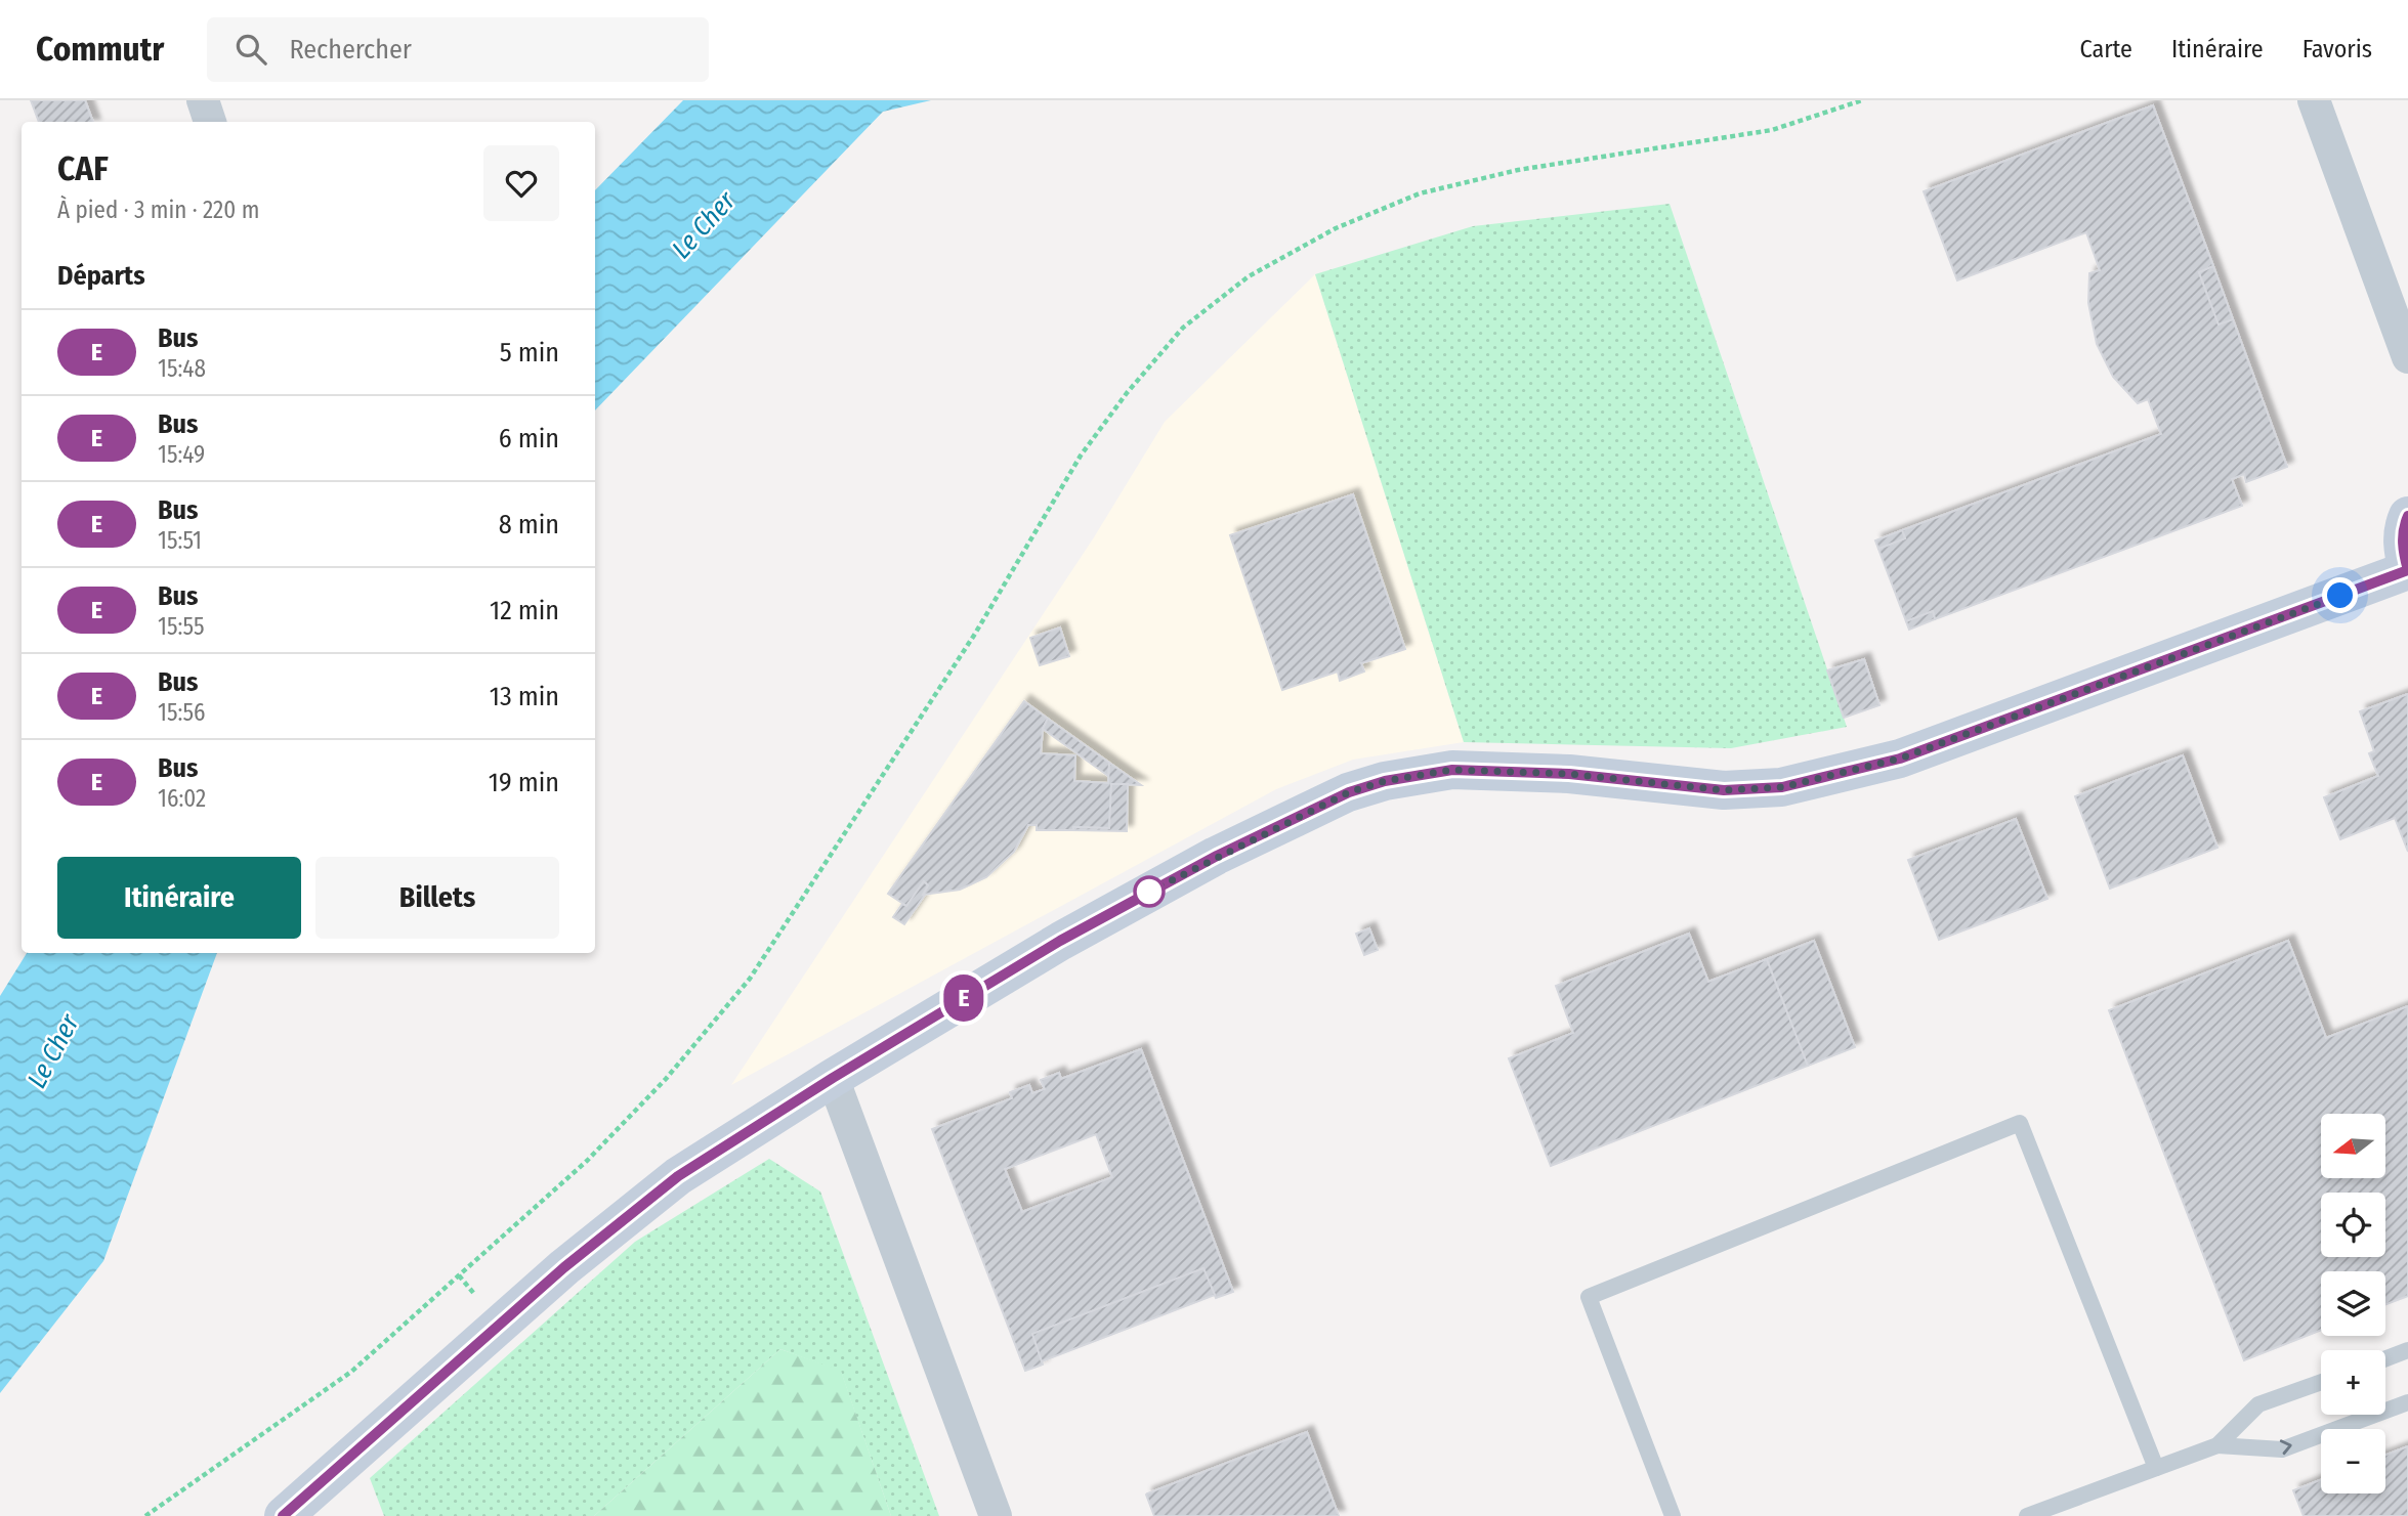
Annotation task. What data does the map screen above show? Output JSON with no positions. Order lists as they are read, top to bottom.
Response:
{
  "water": ["Le Cher"],
  "lines": ["bus line E"],
  "north": "left",
  "page": {
    "header": "Commutr",
    "search": "Rechercher",
    "nav": ["Carte", "Itinéraire", "Favoris"],
    "on_map": "E",
    "heading": [
      ["CAF", "À pied · 3 min · 220 m"],
      "Départs"
    ],
    "list": [
      {
        "mark": "E",
        "name": "Bus",
        "note": "15:48",
        "value": "5 min"
      },
      {
        "mark": "E",
        "name": "Bus",
        "note": "15:49",
        "value": "6 min"
      },
      {
        "mark": "E",
        "name": "Bus",
        "note": "15:51",
        "value": "8 min"
      },
      {
        "mark": "E",
        "name": "Bus",
        "note": "15:55",
        "value": "12 min"
      },
      {
        "mark": "E",
        "name": "Bus",
        "note": "15:56",
        "value": "13 min"
      },
      {
        "mark": "E",
        "name": "Bus",
        "note": "16:02",
        "value": "19 min"
      }
    ],
    "buttons": ["Itinéraire", "Billets"],
    "map_buttons": ["+", "−"]
  }
}
